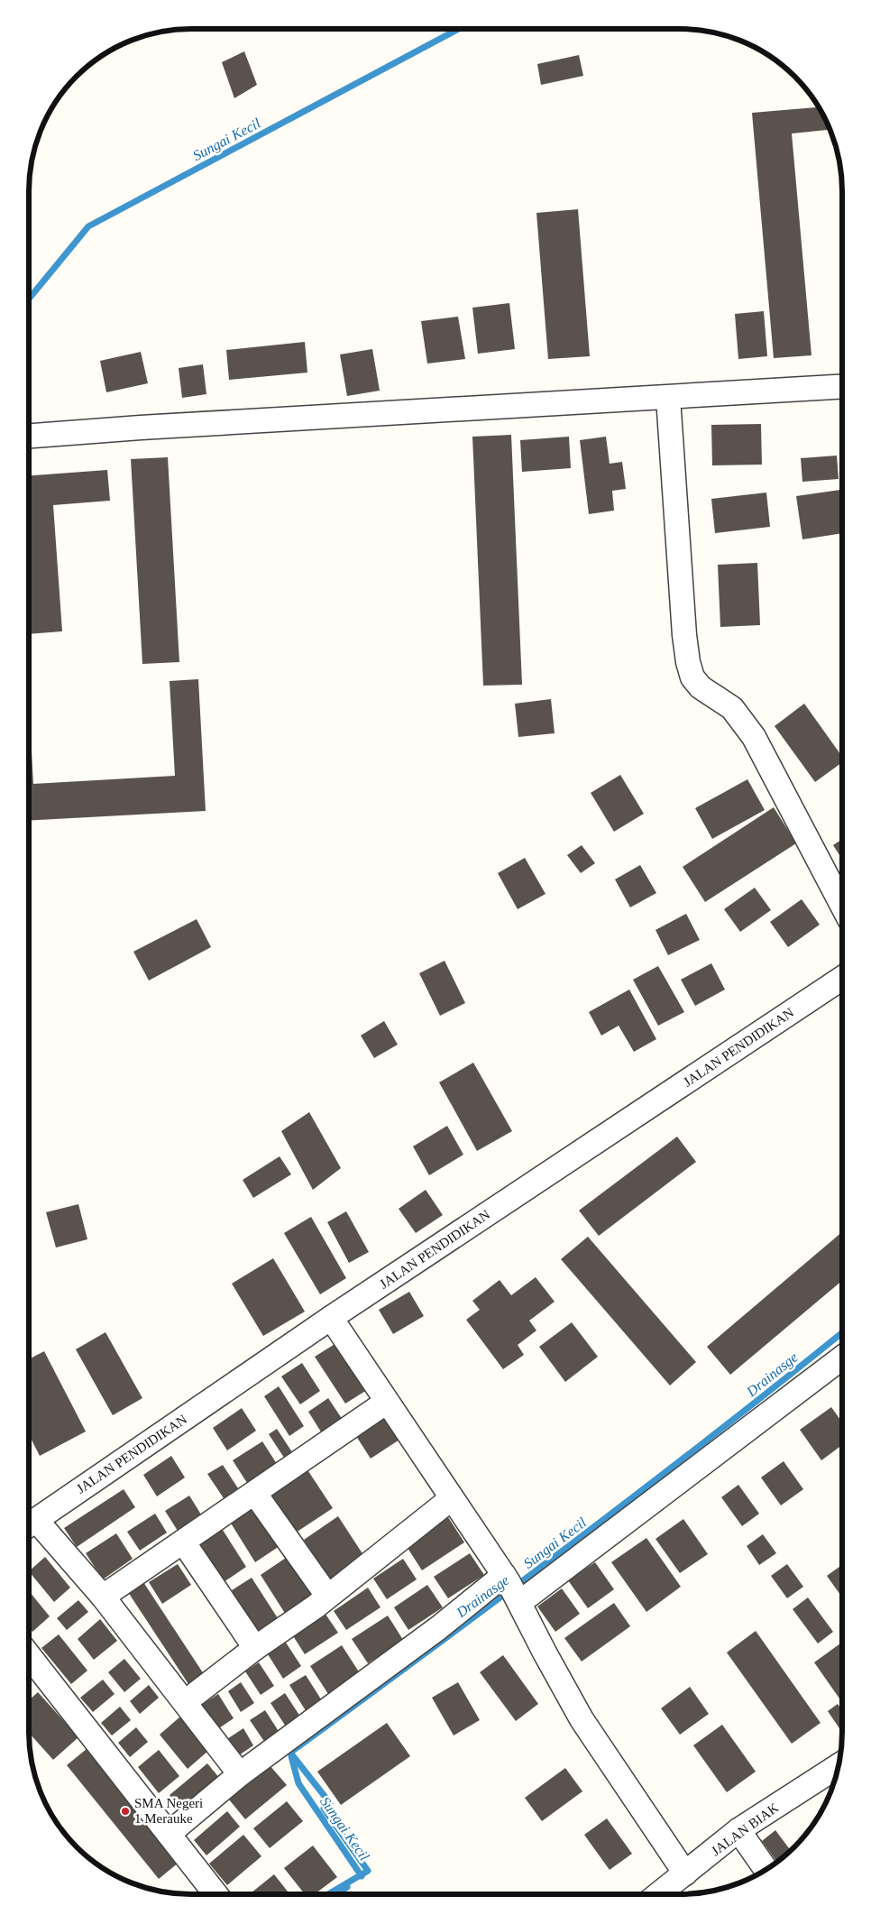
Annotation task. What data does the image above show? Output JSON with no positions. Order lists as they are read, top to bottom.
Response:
{
  "streets": {
    "street": ["JALAN PENDIDIKAN", "JALAN BIAK"]
  },
  "water": ["Sungai Kecil", "Drainasge"],
  "places": ["SMA Negeri 1 Merauke"]
}
